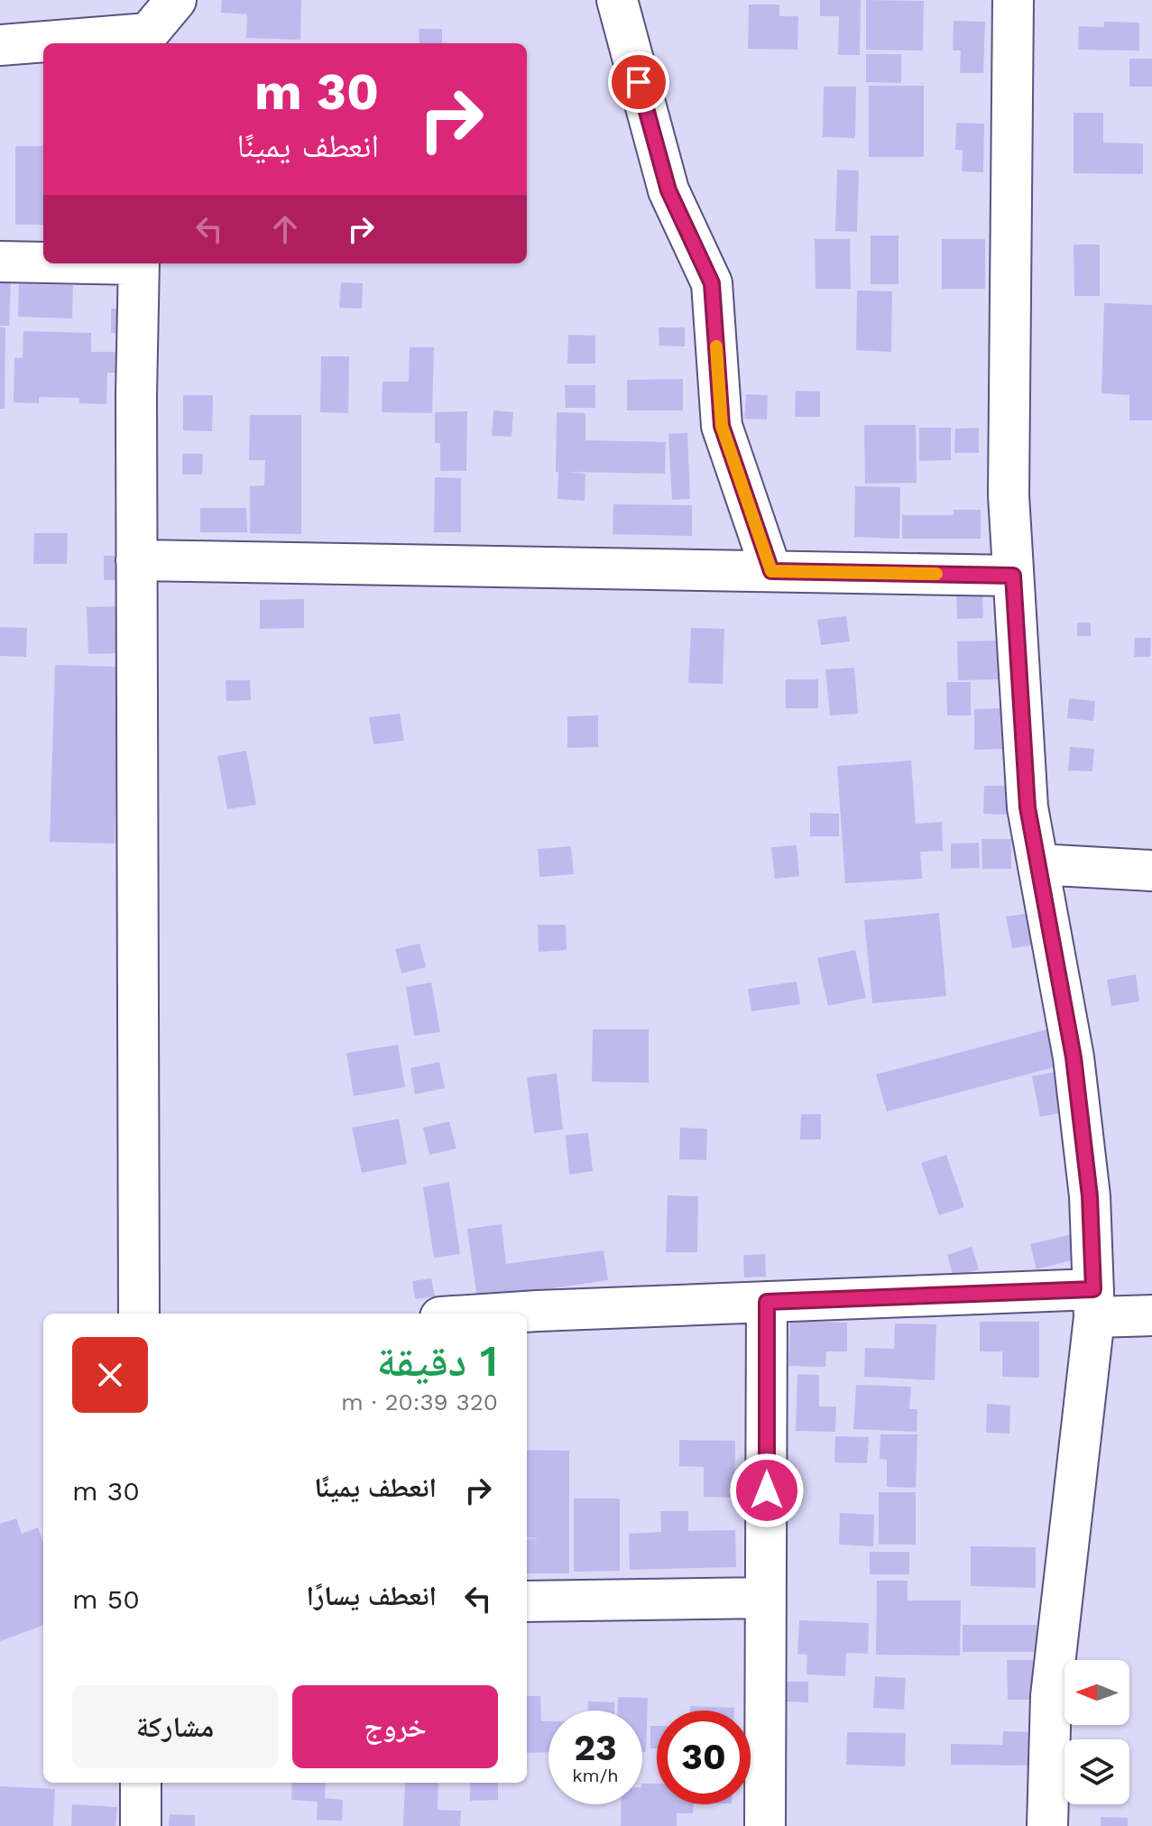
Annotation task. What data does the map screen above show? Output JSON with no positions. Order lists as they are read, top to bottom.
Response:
{
  "north": "left",
  "page": {
    "turn": ["30 m", "انعطف يمينًا"],
    "heading": ["1 دقيقة", "320 m · 20:39"],
    "list": [
      {
        "name": "انعطف يمينًا",
        "value": "30 m"
      },
      {
        "name": "انعطف يسارًا",
        "value": "50 m"
      }
    ],
    "buttons": ["خروج", "مشاركة"],
    "speed": "23 km/h",
    "limit": "30"
  }
}
